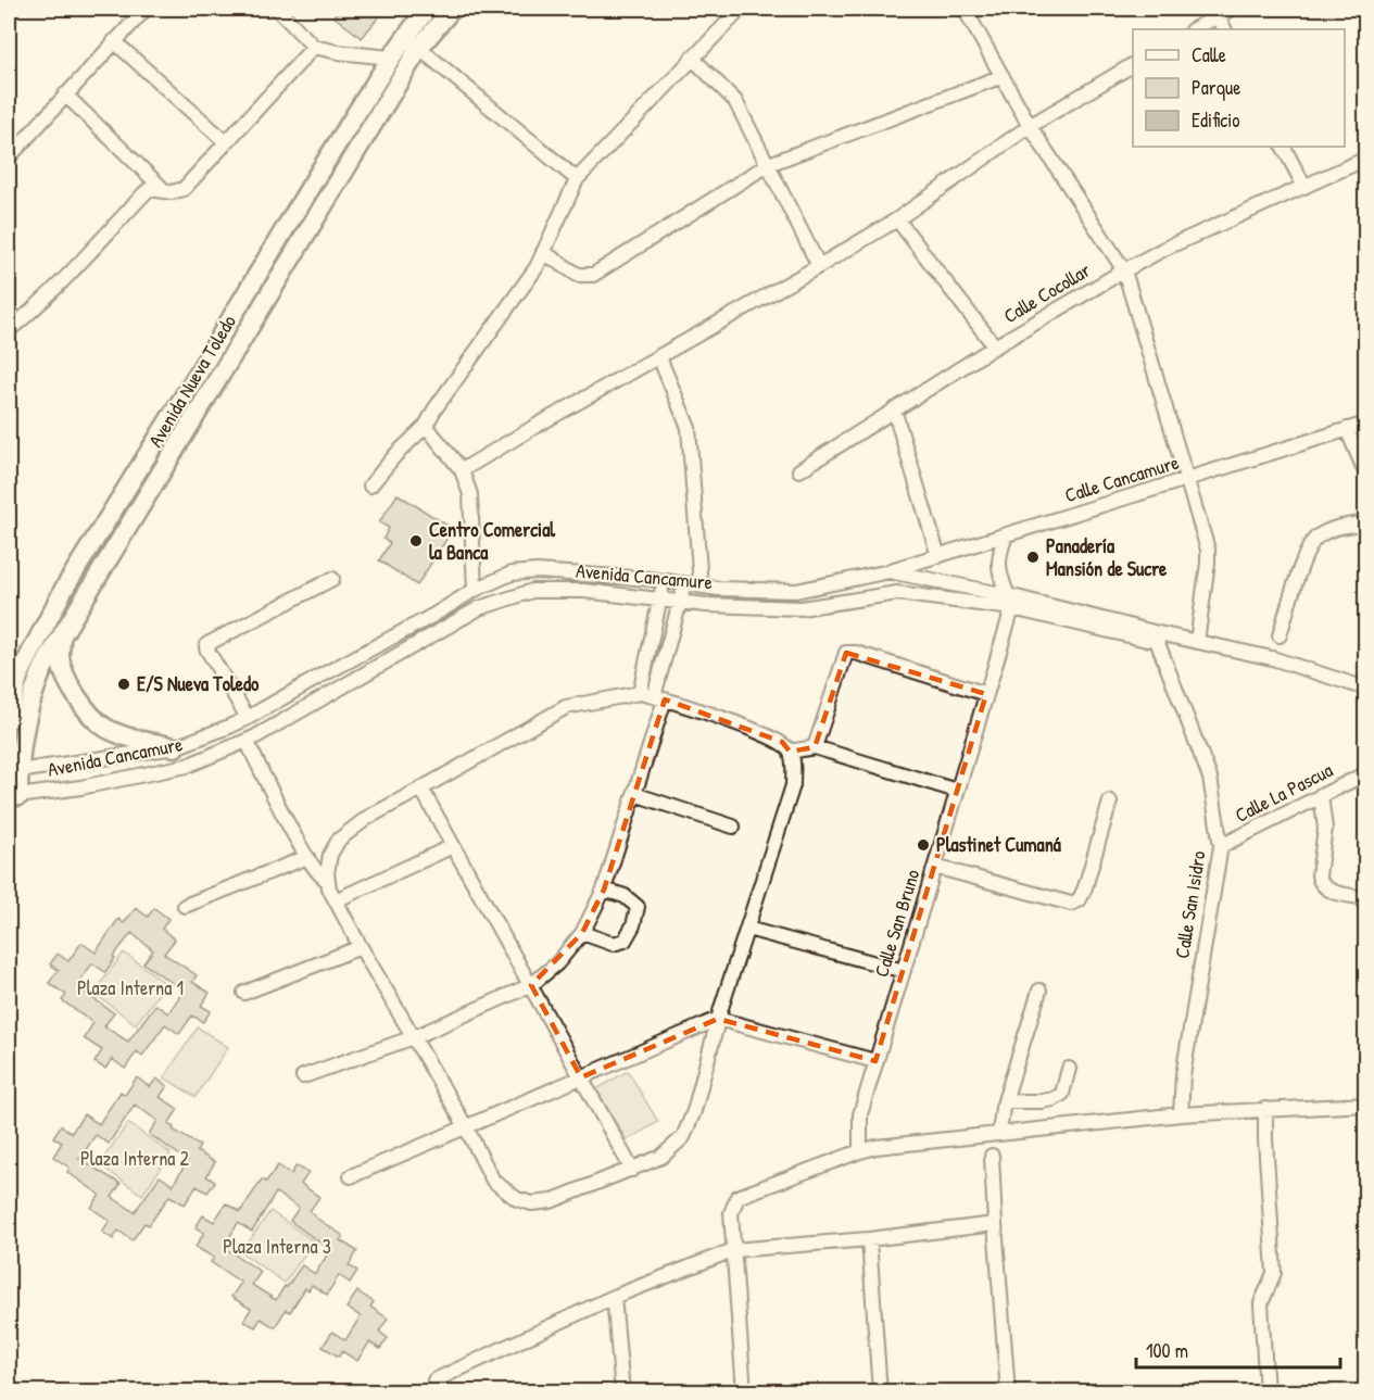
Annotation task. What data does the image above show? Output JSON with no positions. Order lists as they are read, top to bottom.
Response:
{
  "streets": {
    "main road": ["Avenida Nueva Toledo"],
    "street": [
      "Calle Cocollar",
      "Calle Cancamure",
      "Avenida Cancamure",
      "Calle La Pascua",
      "Calle San Isidro",
      "Calle San Bruno"
    ]
  },
  "crossings": [
    ["Avenida Nueva Toledo", "Avenida Cancamure"],
    ["Calle Cancamure", "Avenida Cancamure"],
    ["Avenida Cancamure", "Calle San Isidro"],
    ["Avenida Cancamure", "Calle San Bruno"],
    ["Calle La Pascua", "Calle San Isidro"]
  ],
  "parks": ["Plaza Interna 1", "Plaza Interna 2", "Plaza Interna 3"],
  "places": [
    "Centro Comercial la Banca",
    "Panadería Mansión de Sucre",
    "E/S Nueva Toledo",
    "Plastinet Cumaná"
  ],
  "legend": ["Calle", "Parque", "Edificio"],
  "scale_bar": "100 m"
}
